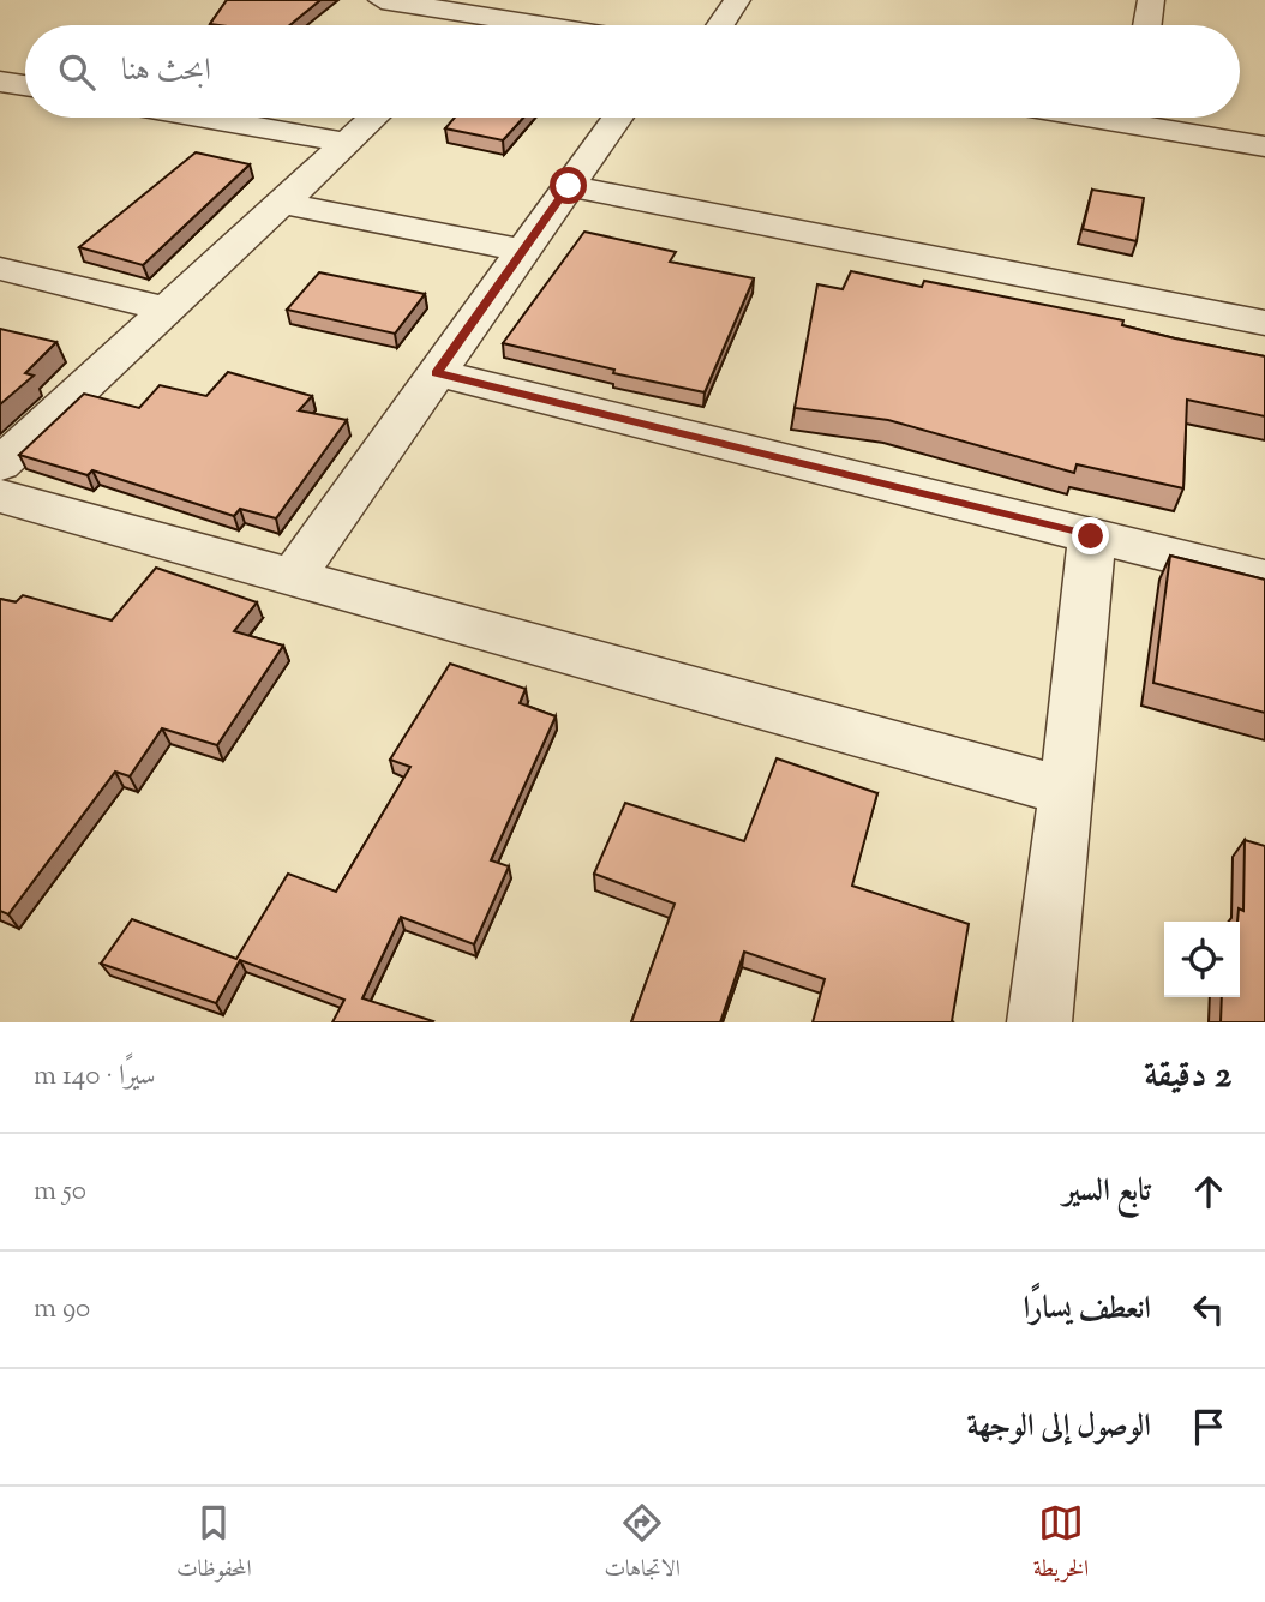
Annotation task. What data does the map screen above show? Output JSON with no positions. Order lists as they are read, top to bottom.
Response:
{
  "page": {
    "search": "ابحث هنا",
    "heading": ["2 دقيقة", "سيرًا · 140 m"],
    "list": [
      ["تابع السير", "50 m"],
      ["انعطف يسارًا", "90 m"],
      "الوصول إلى الوجهة"
    ],
    "nav": ["الخريطة", "الاتجاهات", "المحفوظات"]
  }
}
